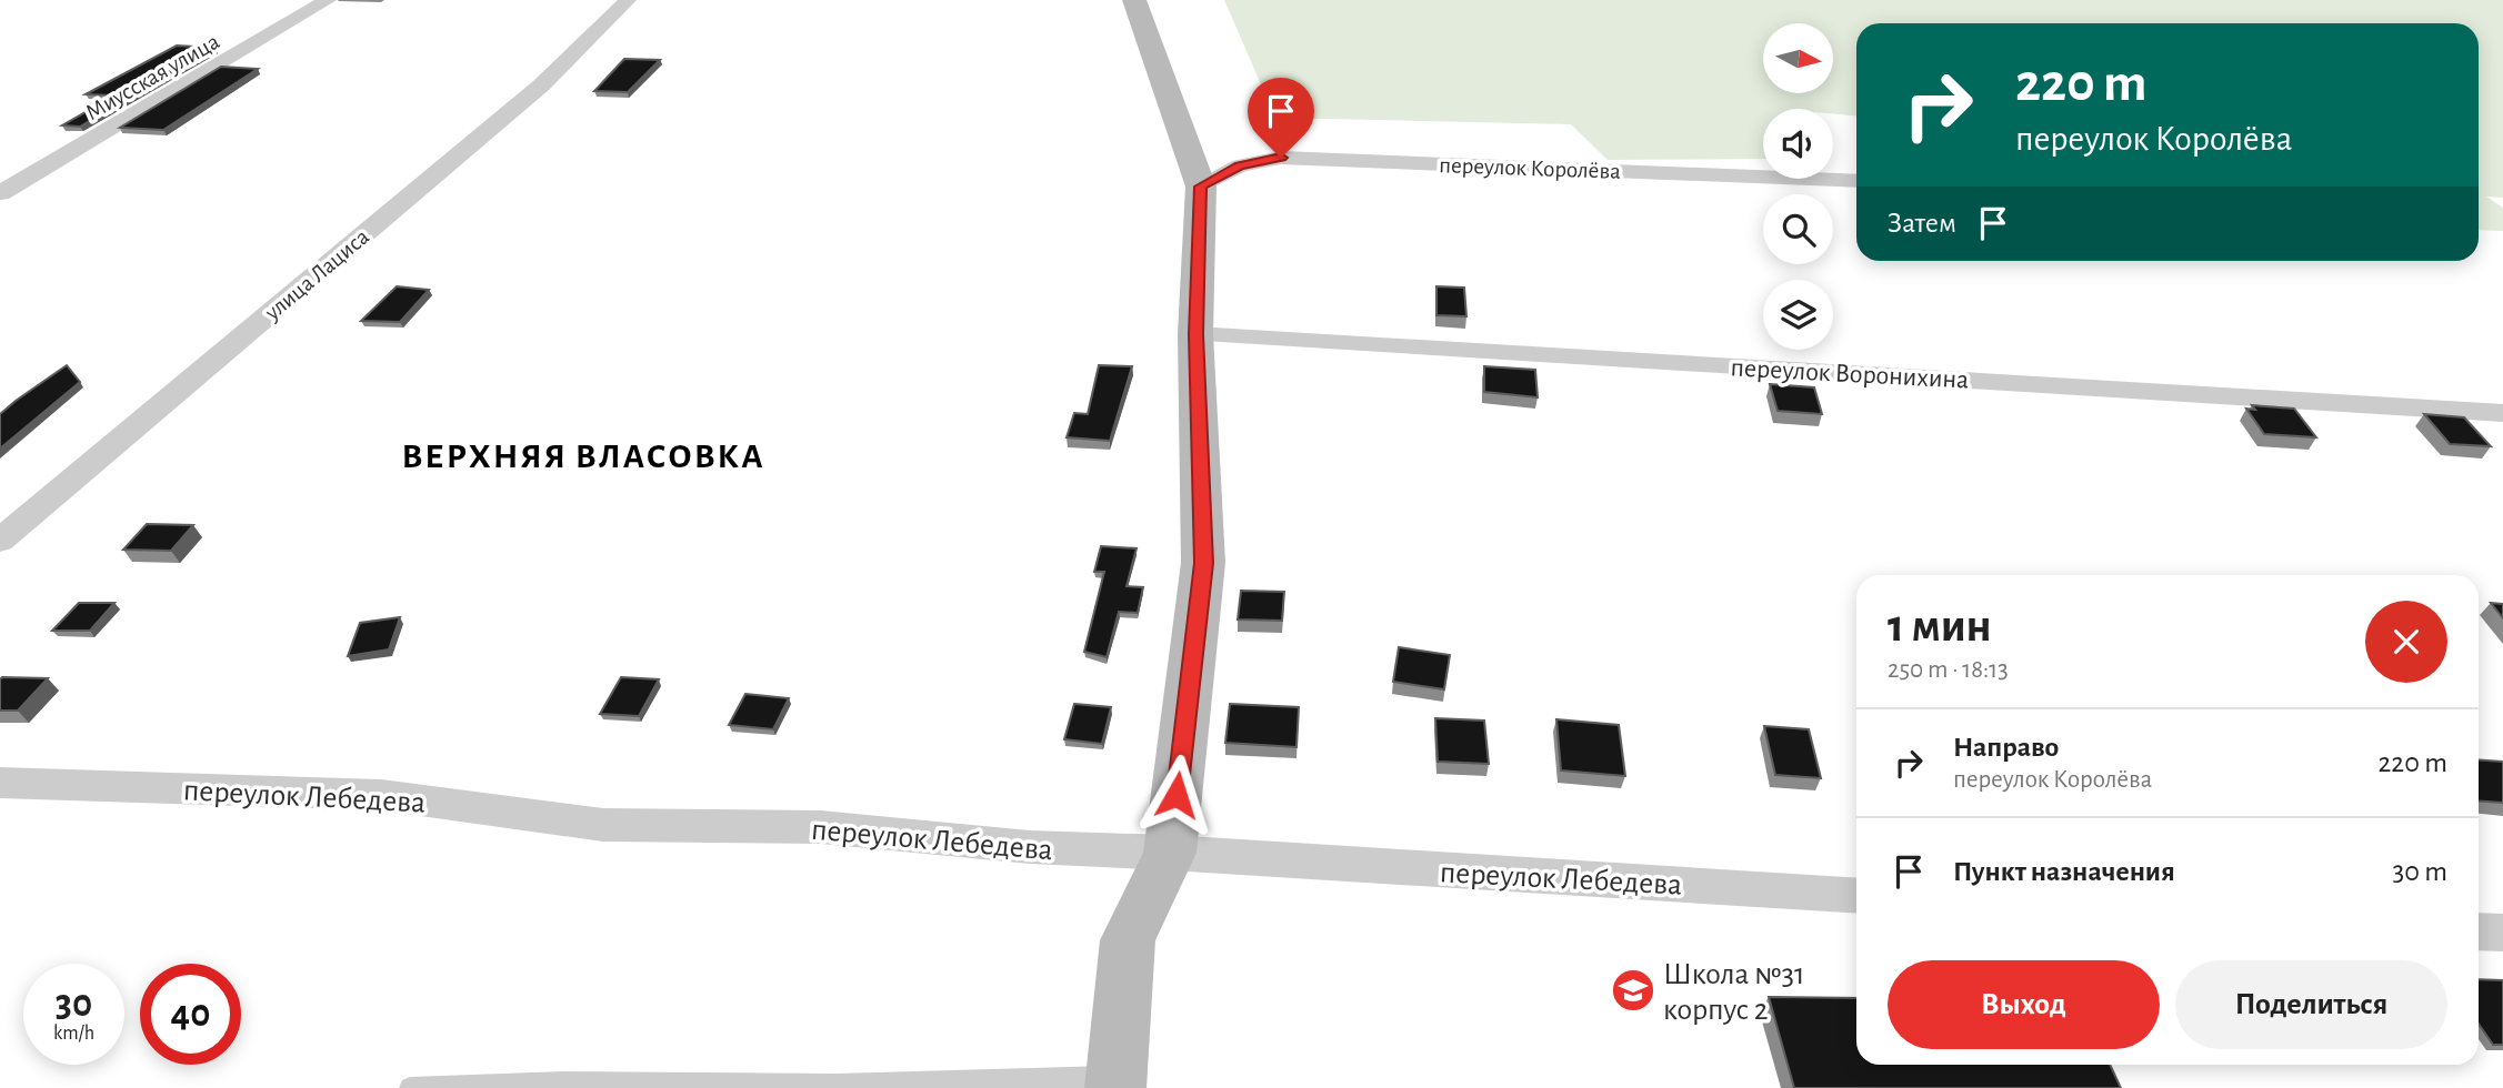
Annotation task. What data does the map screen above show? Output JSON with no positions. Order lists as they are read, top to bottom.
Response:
{
  "streets": {
    "street": [
      "Миусская улица",
      "переулок Королёва",
      "улица Лациса",
      "переулок Воронихина",
      "переулок Лебедева"
    ]
  },
  "districts": ["ВЕРХНЯЯ ВЛАСОВКА"],
  "places": {
    "school or university": ["Школа №31 корпус 2"]
  },
  "north": "right",
  "page": {
    "turn": ["220 m", "переулок Королёва"],
    "then": "Затем",
    "heading": ["1 мин", "250 m · 18:13"],
    "list": [
      {
        "name": "Направо",
        "note": "переулок Королёва",
        "value": "220 m"
      },
      {
        "name": "Пункт назначения",
        "value": "30 m"
      }
    ],
    "buttons": ["Выход", "Поделиться"],
    "speed": "30 km/h",
    "limit": "40"
  }
}
